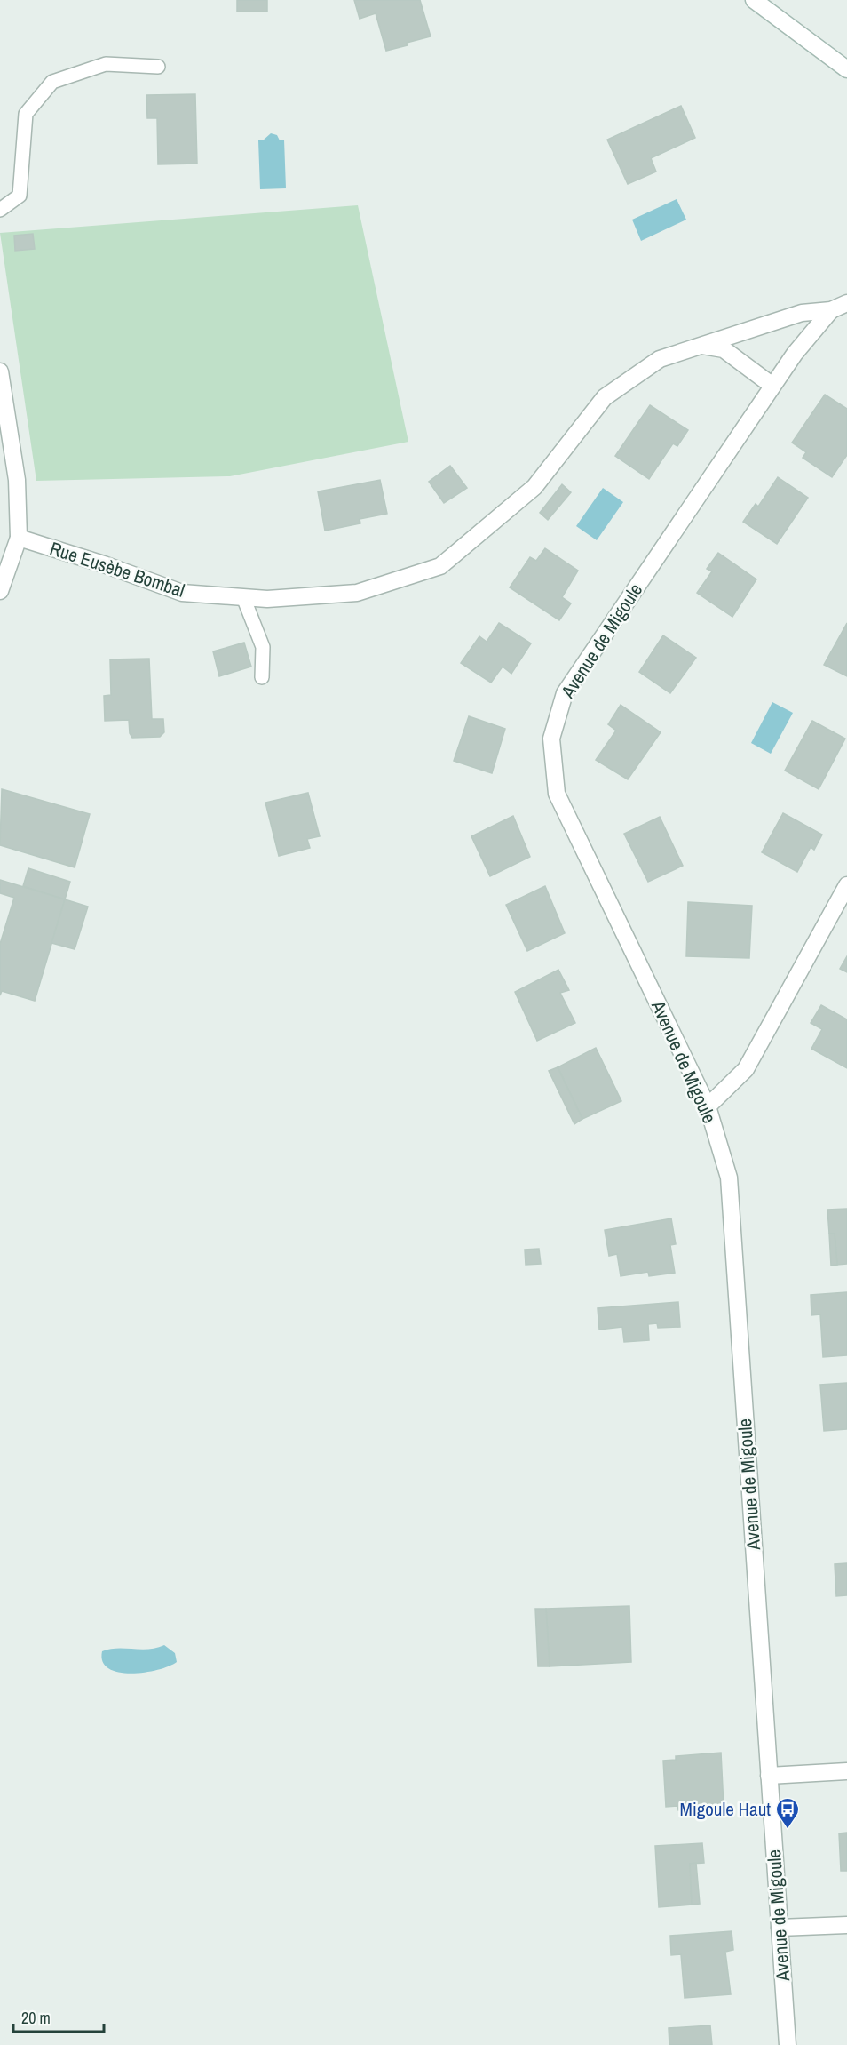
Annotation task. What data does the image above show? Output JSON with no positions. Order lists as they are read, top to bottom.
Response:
{
  "streets": {
    "street": ["Rue Eusèbe Bombal", "Avenue de Migoule"]
  },
  "crossings": [
    ["Rue Eusèbe Bombal", "Avenue de Migoule"]
  ],
  "places": {
    "bus stop": ["Migoule Haut"]
  },
  "scale_bar": "20 m"
}
